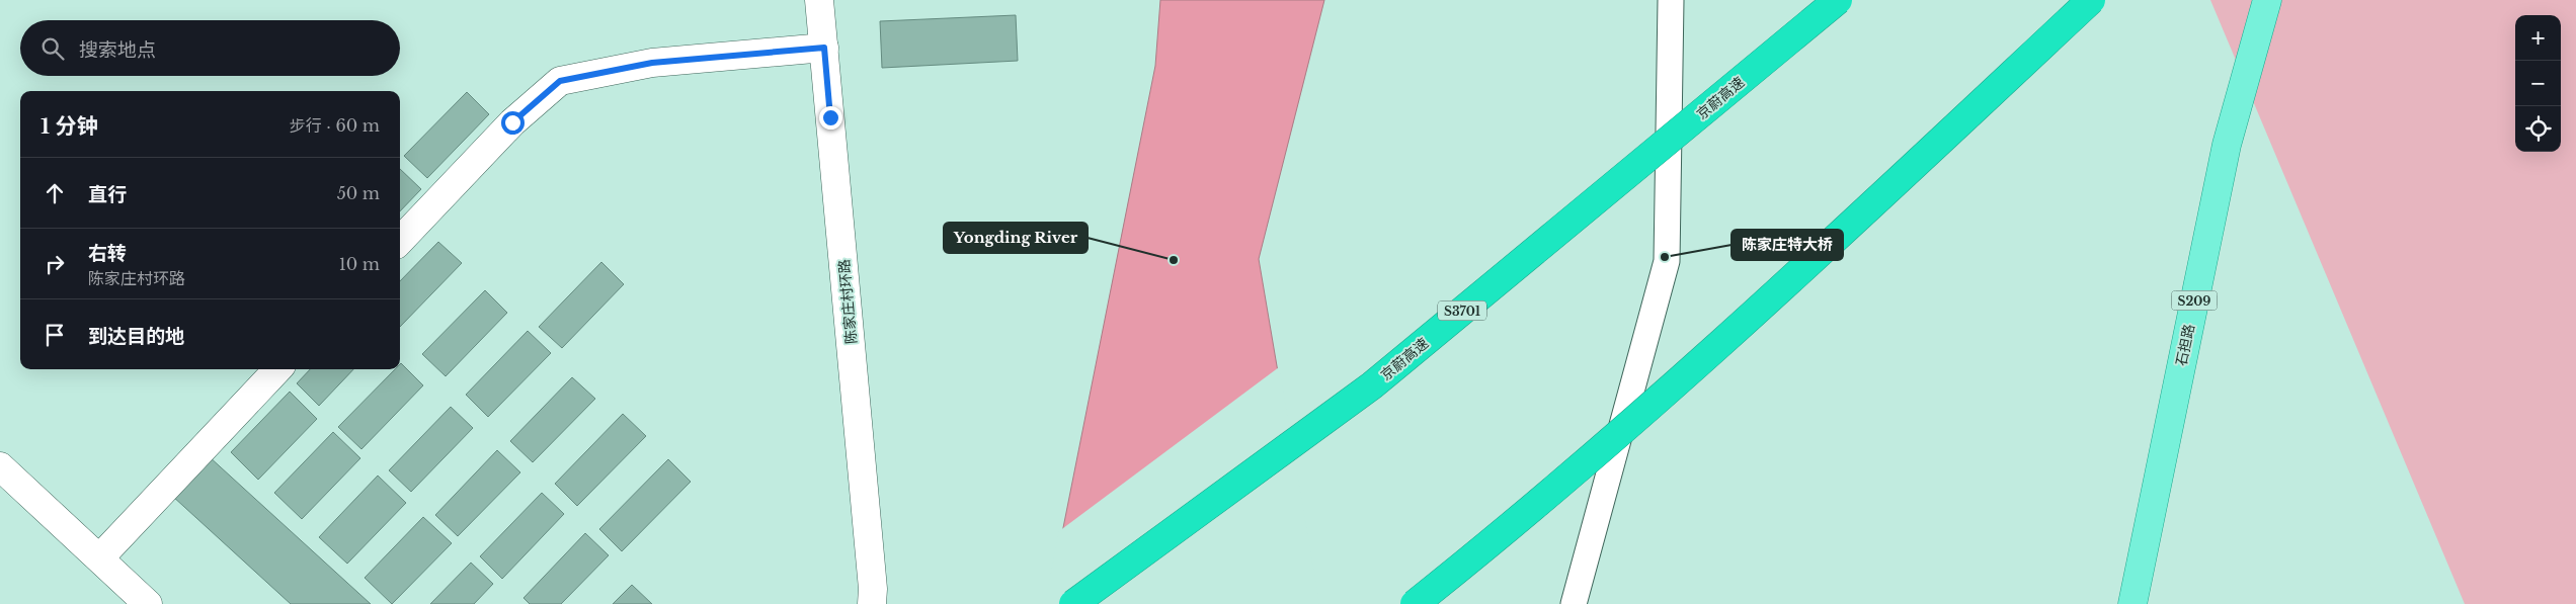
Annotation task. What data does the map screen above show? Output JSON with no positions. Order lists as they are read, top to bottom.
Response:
{
  "streets": {
    "highway": ["京蔚高速", "S3701"],
    "main road": ["S209", "石担路"],
    "street": ["陈家庄村环路"]
  },
  "places": ["陈家庄特大桥", "Yongding River"],
  "page": {
    "map_buttons": ["+", "−"],
    "search": "搜索地点",
    "heading": ["1 分钟", "步行 · 60 m"],
    "list": [
      ["直行", "50 m"],
      ["右转", "陈家庄村环路", "10 m"],
      "到达目的地"
    ]
  }
}
